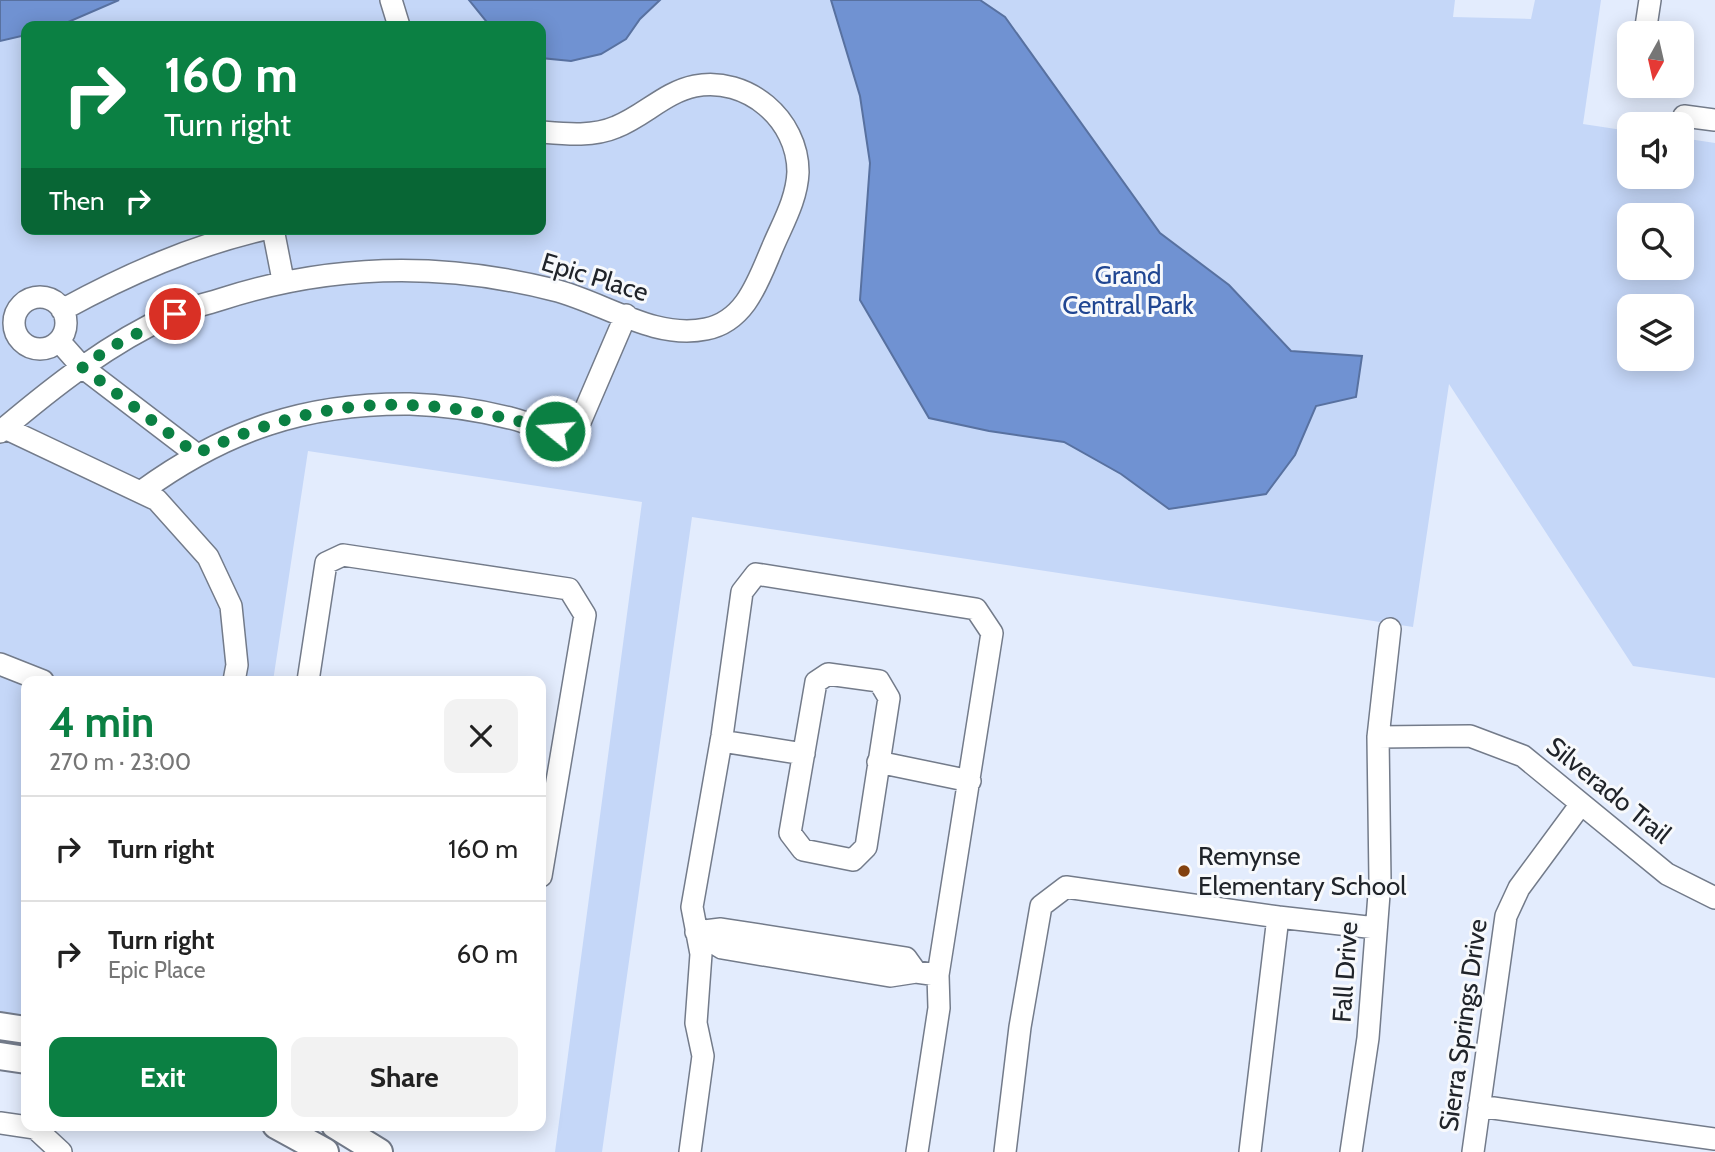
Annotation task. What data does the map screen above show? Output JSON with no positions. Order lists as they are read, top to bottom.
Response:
{
  "streets": {
    "street": [
      "Epic Place",
      "Silverado Trail",
      "Fall Drive",
      "Sierra Springs Drive"
    ]
  },
  "crossings": [
    ["Silverado Trail", "Fall Drive"],
    ["Silverado Trail", "Sierra Springs Drive"]
  ],
  "parks": ["Grand Central Park"],
  "places": ["Remynse Elementary School"],
  "north": "bottom",
  "page": {
    "turn": ["160 m", "Turn right"],
    "then": "Then",
    "heading": ["4 min", "270 m · 23:00"],
    "list": [
      {
        "name": "Turn right",
        "value": "160 m"
      },
      {
        "name": "Turn right",
        "note": "Epic Place",
        "value": "60 m"
      }
    ],
    "buttons": ["Exit", "Share"]
  }
}
